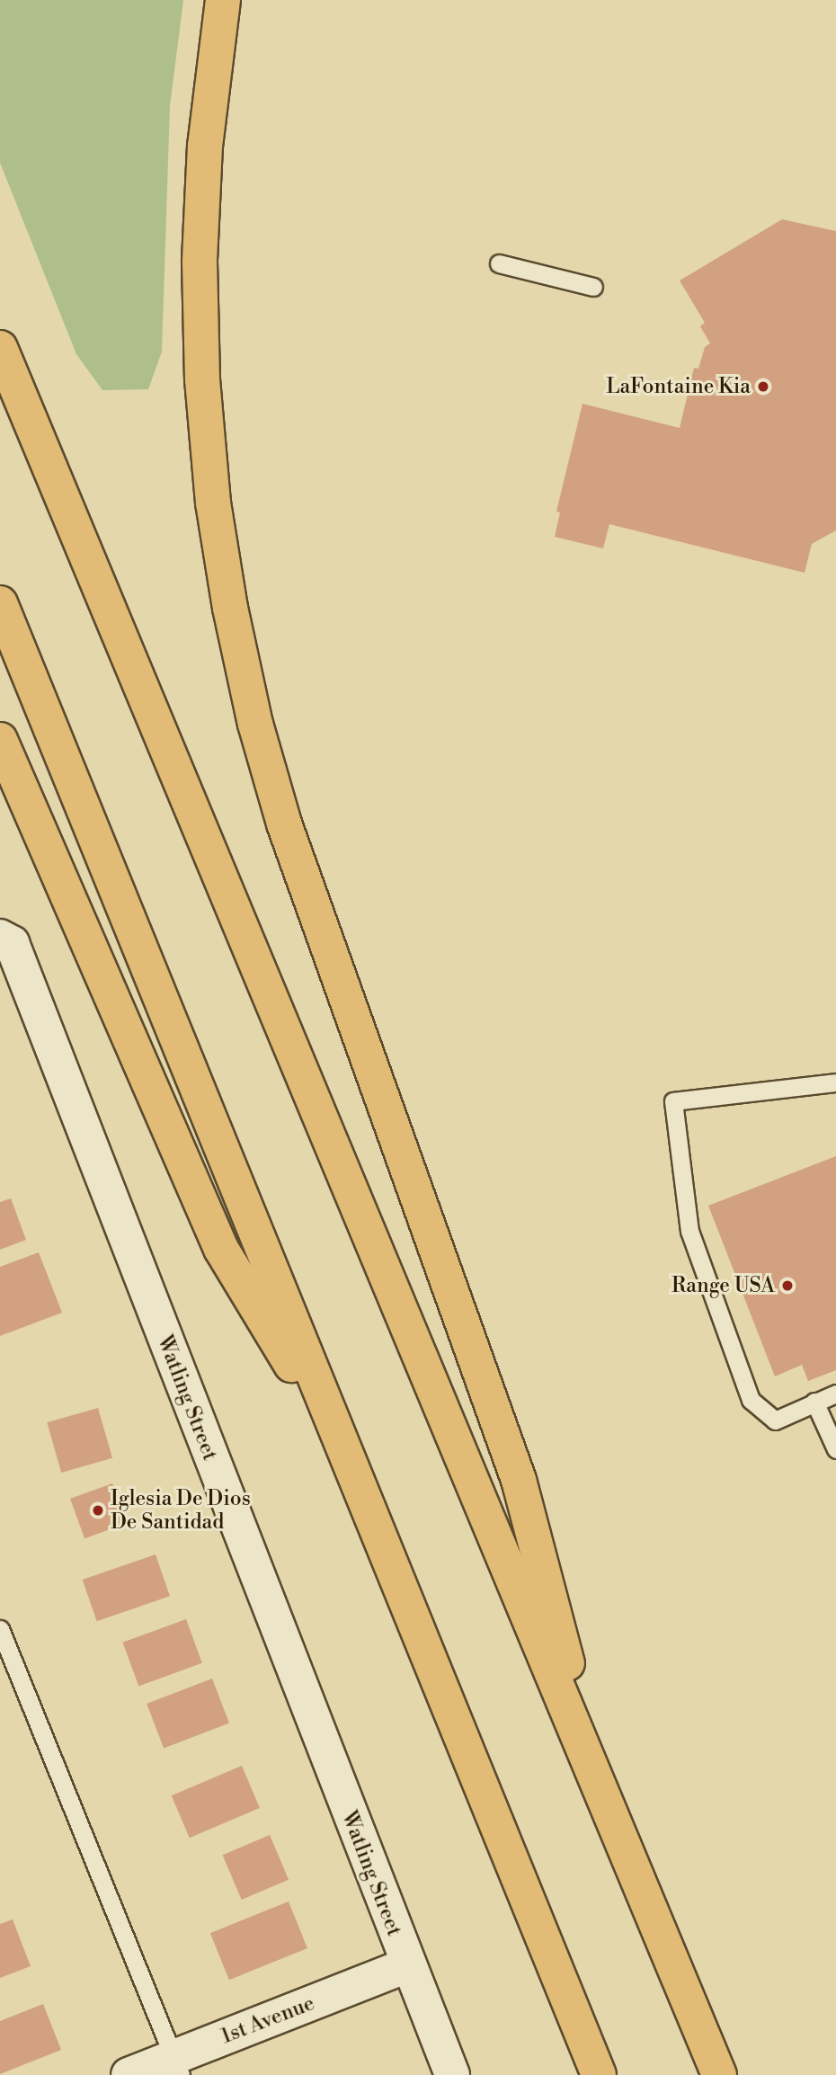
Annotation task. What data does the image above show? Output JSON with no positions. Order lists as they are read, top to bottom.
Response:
{
  "streets": {
    "street": ["Watling Street", "1st Avenue"]
  },
  "crossings": [
    ["Watling Street", "1st Avenue"]
  ],
  "places": ["LaFontaine Kia", "Range USA", "Iglesia De Dios De Santidad"]
}
